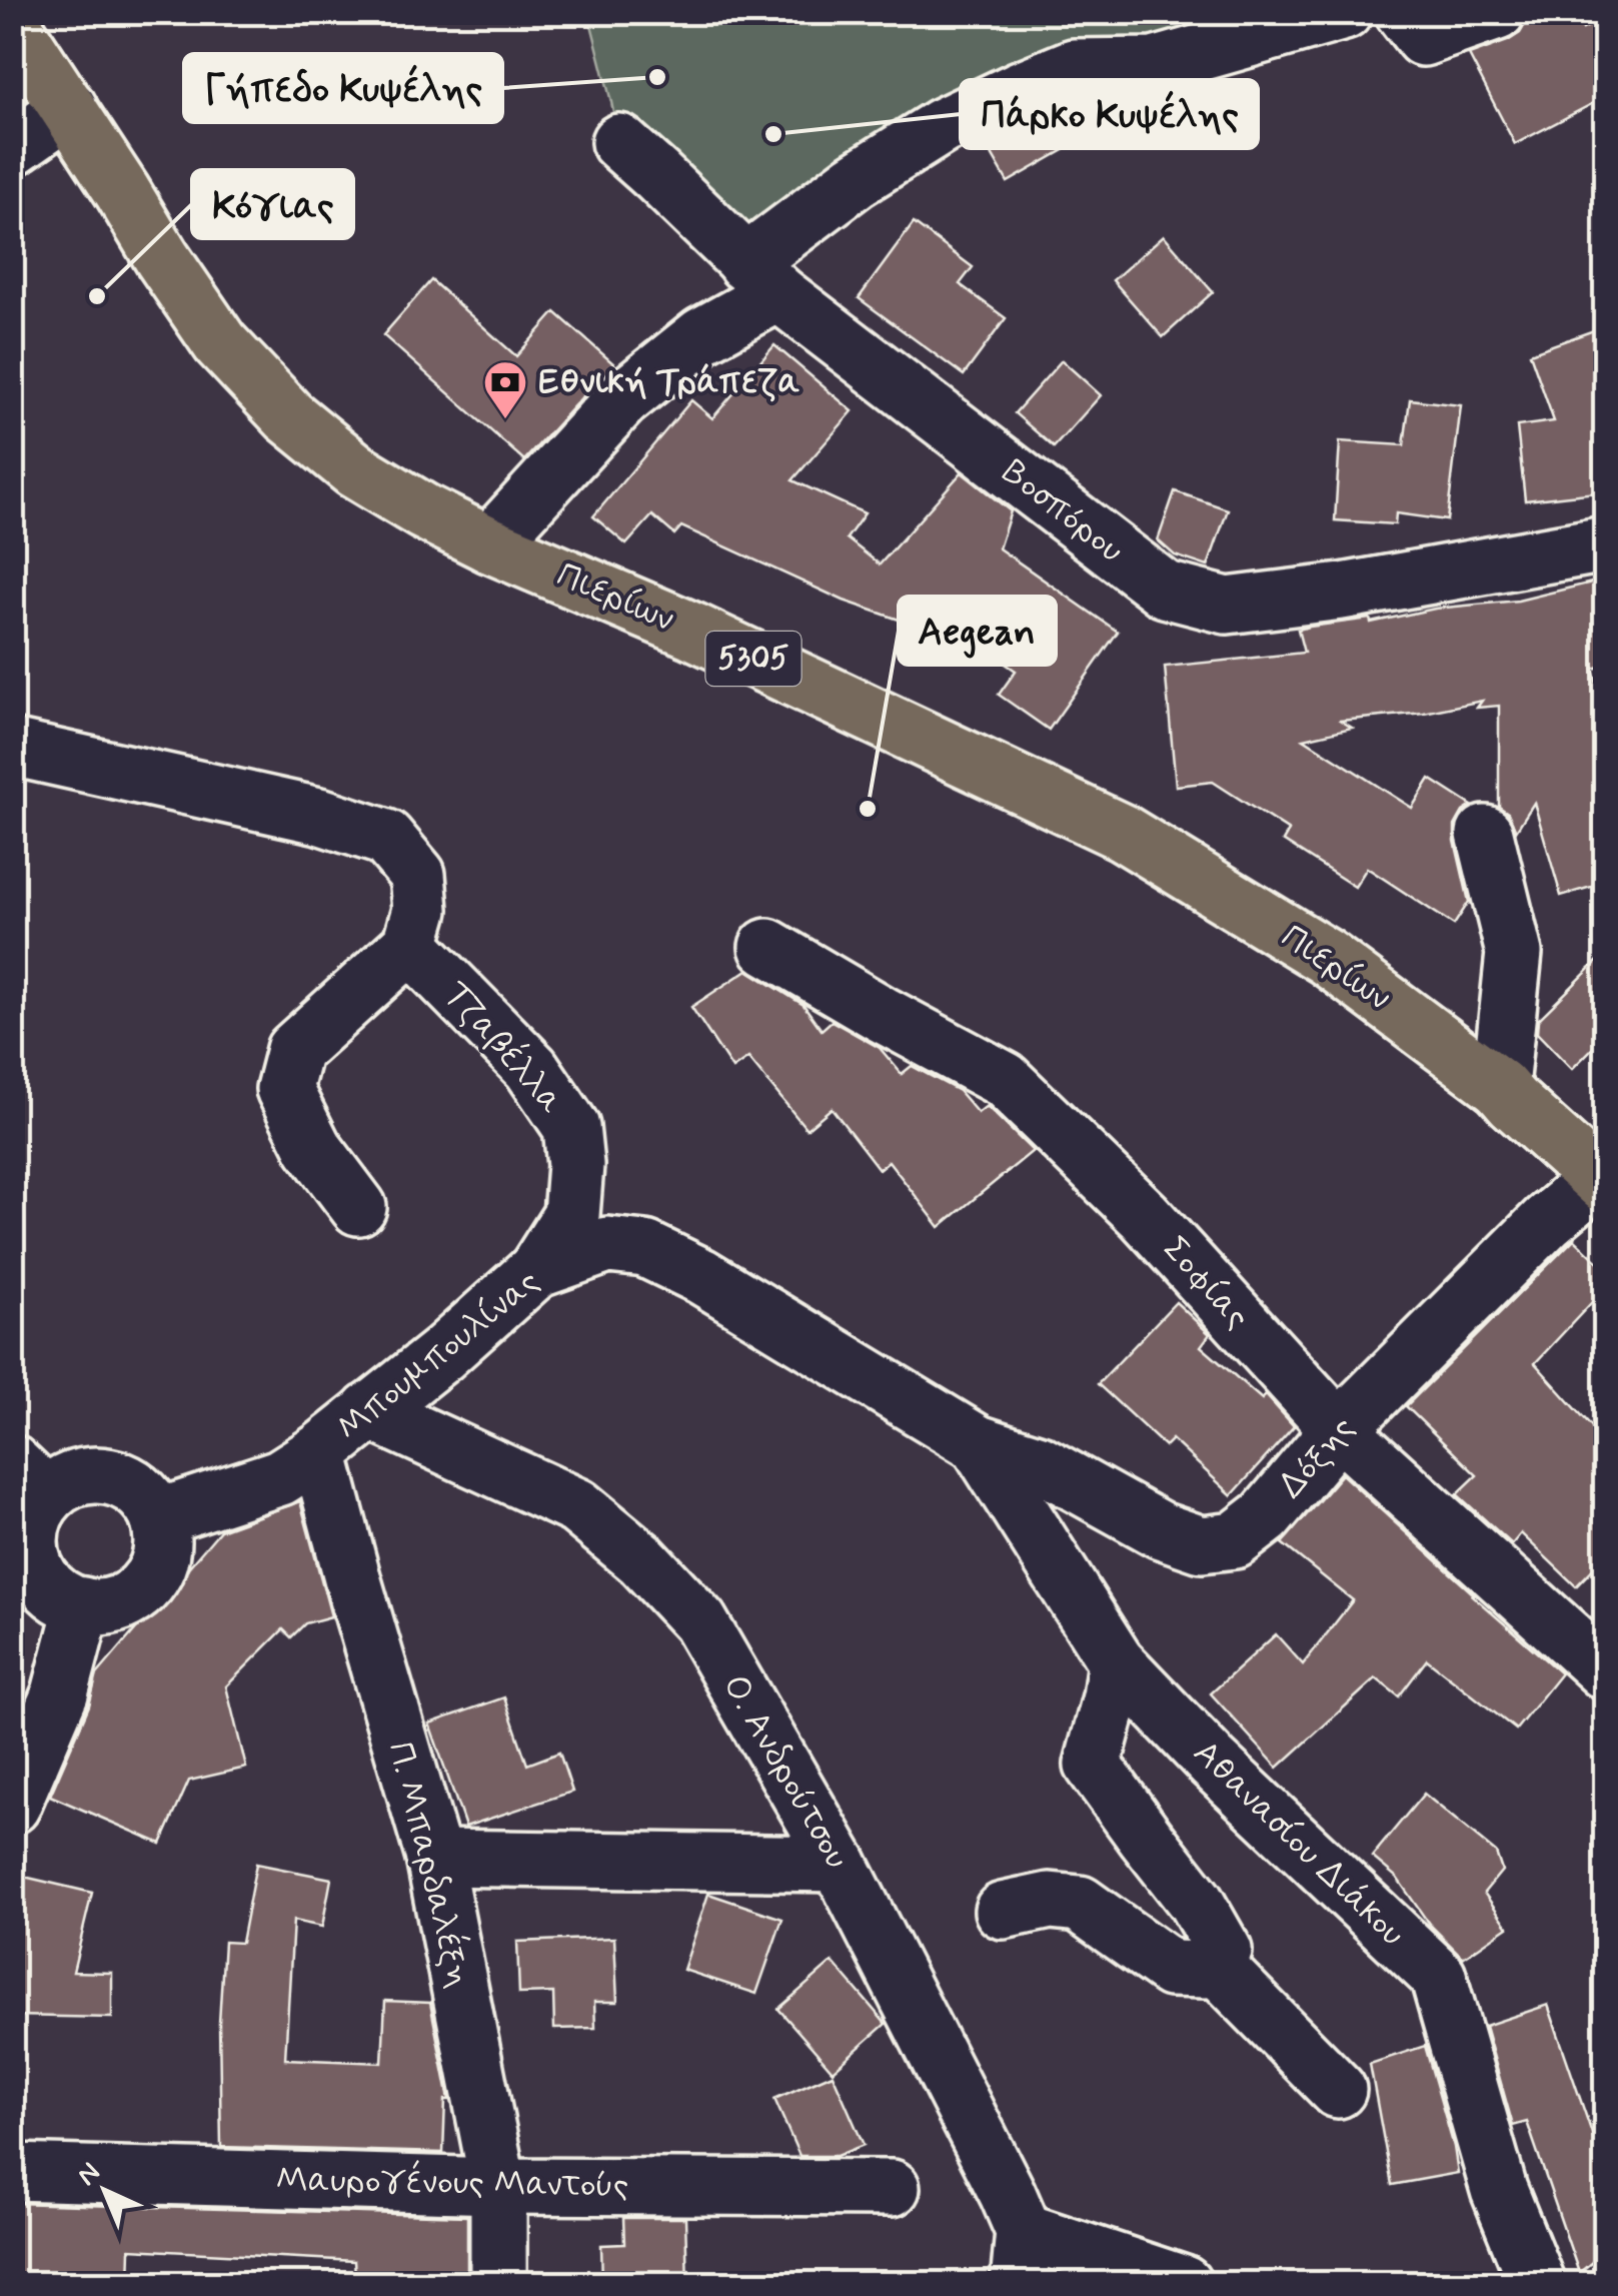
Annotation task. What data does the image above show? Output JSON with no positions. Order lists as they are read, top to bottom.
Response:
{
  "streets": {
    "main road": ["Πιερίων", "5305"],
    "street": [
      "Βοσπόρου",
      "Τζαβέλλα",
      "Σοφίας",
      "Μπουμπουλίνας",
      "Δόξης",
      "Ο. Ανδρούτσου",
      "Αθανασίου Διάκου",
      "Π. Μπαρδαλέξη",
      "Μαυρογένους Μαντούς"
    ]
  },
  "crossings": [
    ["Πιερίων", "Δόξης"],
    ["Τζαβέλλα", "Μπουμπουλίνας"],
    ["Σοφίας", "Δόξης"],
    ["Μπουμπουλίνας", "Δόξης"],
    ["Μπουμπουλίνας", "Ο. Ανδρούτσου"],
    ["Μπουμπουλίνας", "Αθανασίου Διάκου"],
    ["Μπουμπουλίνας", "Π. Μπαρδαλέξη"],
    ["Δόξης", "Αθανασίου Διάκου"],
    ["Π. Μπαρδαλέξη", "Μαυρογένους Μαντούς"]
  ],
  "places": {
    "other": [
      "Γήπεδο Κυψέλης",
      "Πάρκο Κυψέλης",
      "Κόγιας",
      "Aegean"
    ],
    "bank": ["Εθνική Τράπεζα"]
  },
  "north": "top left"
}
